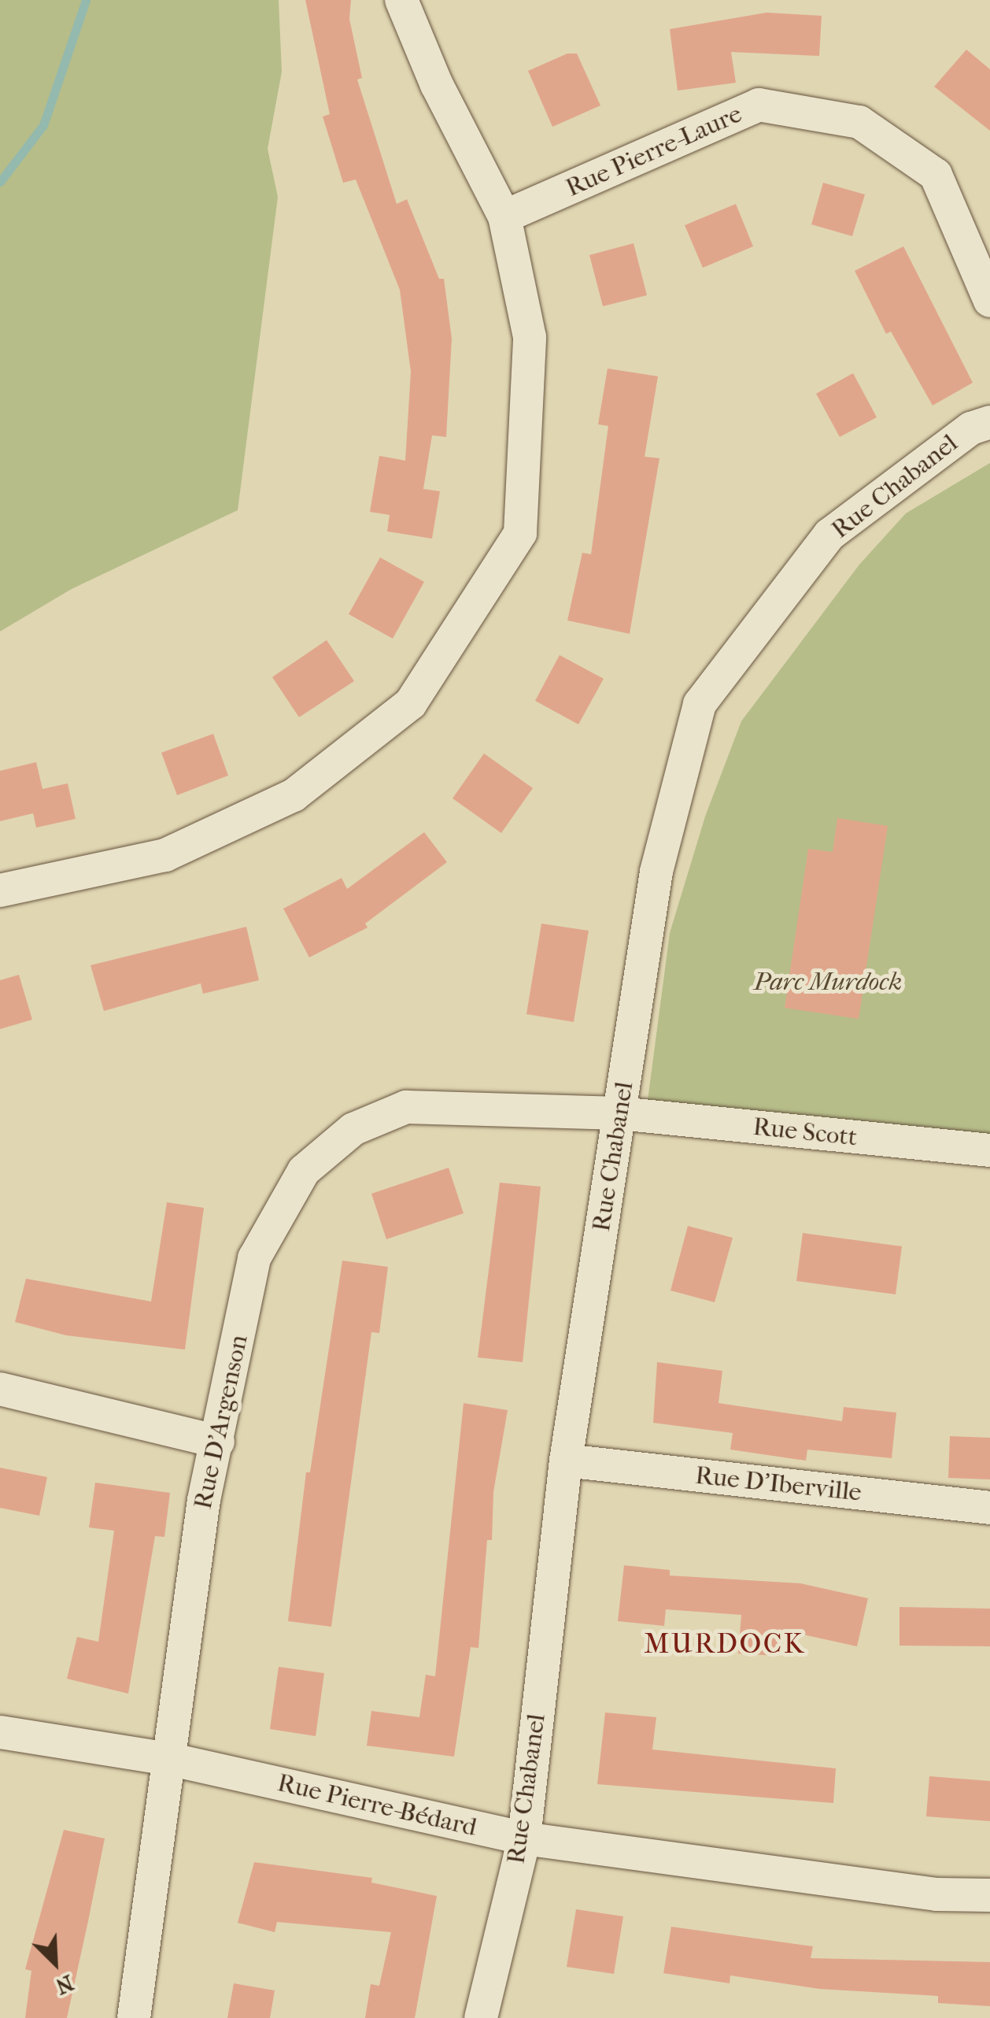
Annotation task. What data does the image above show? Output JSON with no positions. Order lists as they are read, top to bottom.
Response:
{
  "streets": {
    "street": [
      "Rue Pierre-Laure",
      "Rue Chabanel",
      "Rue Scott",
      "Rue D'Argenson",
      "Rue D'Iberville",
      "Rue Pierre-Bédard"
    ]
  },
  "crossings": [
    ["Rue Chabanel", "Rue Scott"],
    ["Rue Chabanel", "Rue D'Argenson"],
    ["Rue Chabanel", "Rue D'Iberville"],
    ["Rue Chabanel", "Rue Pierre-Bédard"],
    ["Rue Scott", "Rue D'Argenson"],
    ["Rue D'Argenson", "Rue Pierre-Bédard"]
  ],
  "districts": ["MURDOCK"],
  "parks": ["Parc Murdock"],
  "north": "bottom right"
}
